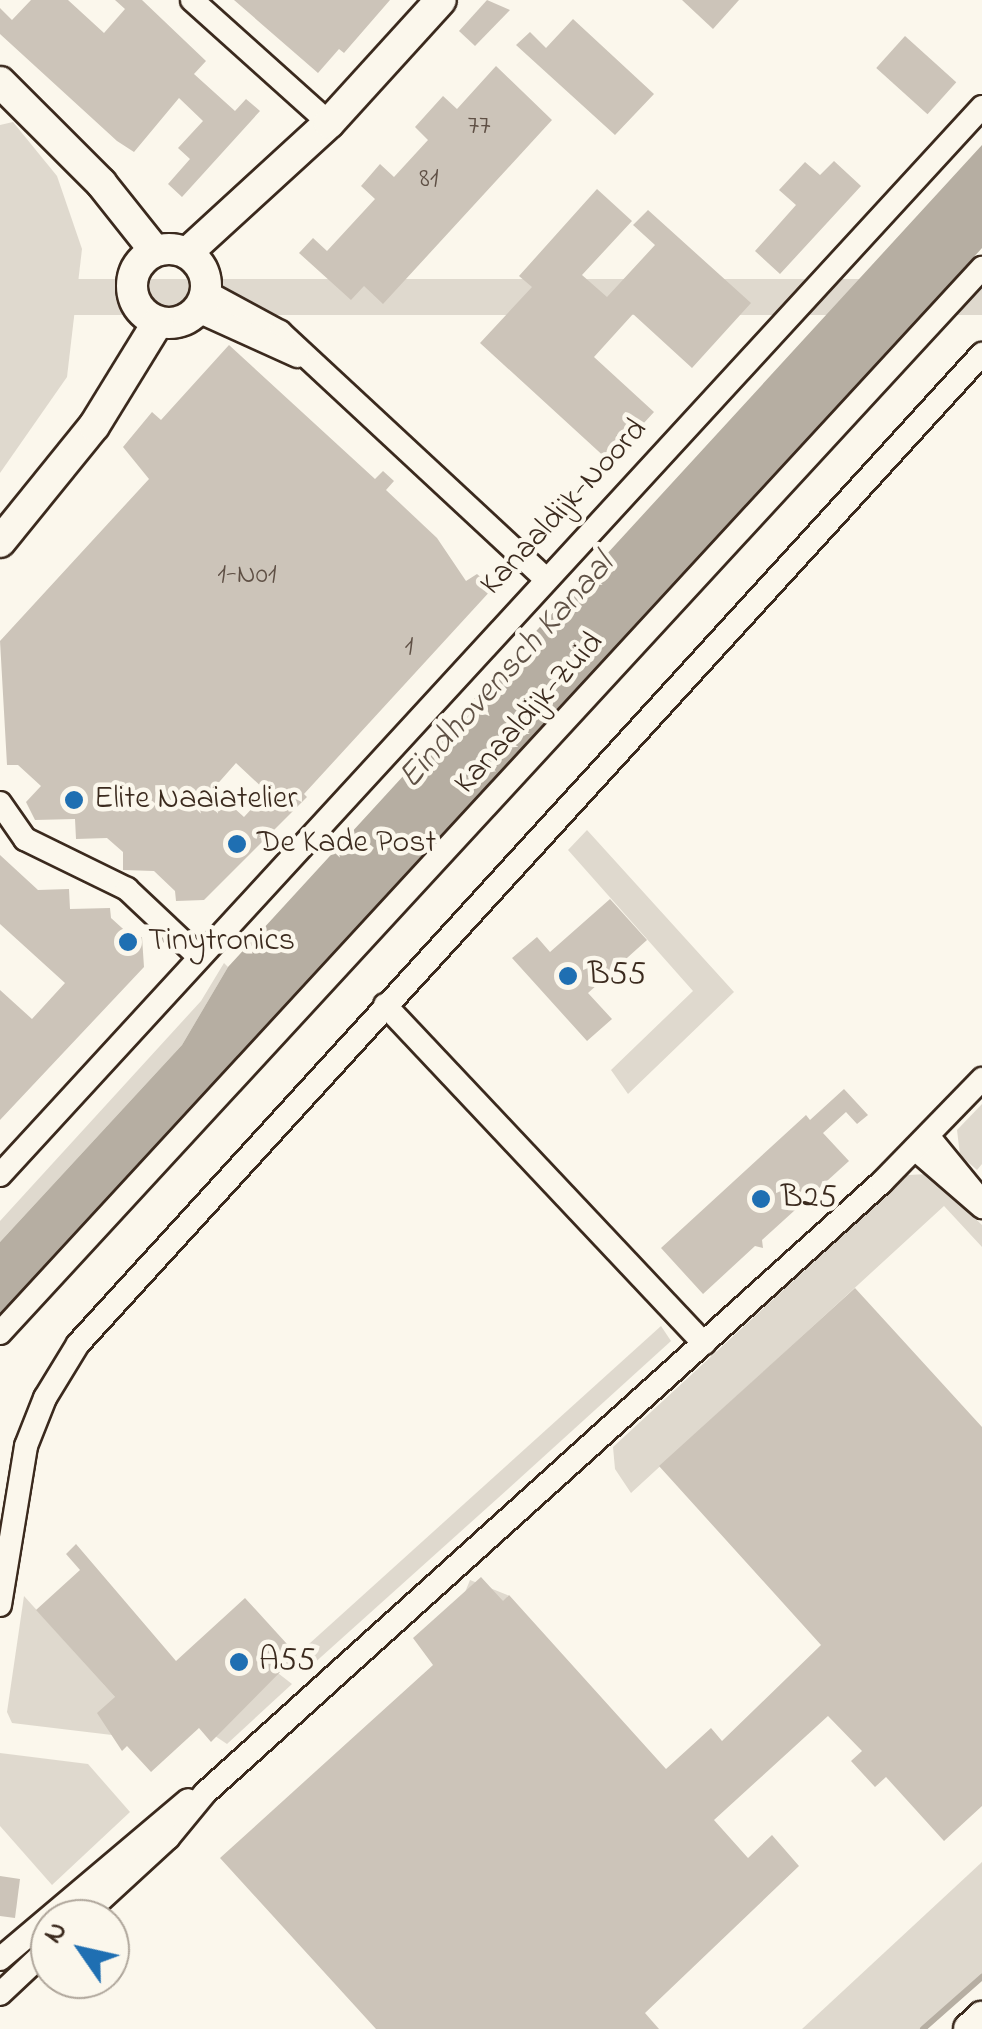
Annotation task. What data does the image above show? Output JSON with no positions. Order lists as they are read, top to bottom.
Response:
{
  "streets": {
    "street": ["Kanaaldijk-Noord", "Kanaaldijk-Zuid"]
  },
  "water": ["Eindhovensch Kanaal"],
  "places": [
    "Elite Naaiatelier",
    "De Kade Post",
    "Tinytronics",
    "B55",
    "B25",
    "A55"
  ],
  "house_numbers": [
    "77",
    "81",
    "1-N01",
    "1"
  ],
  "north": "top left"
}
